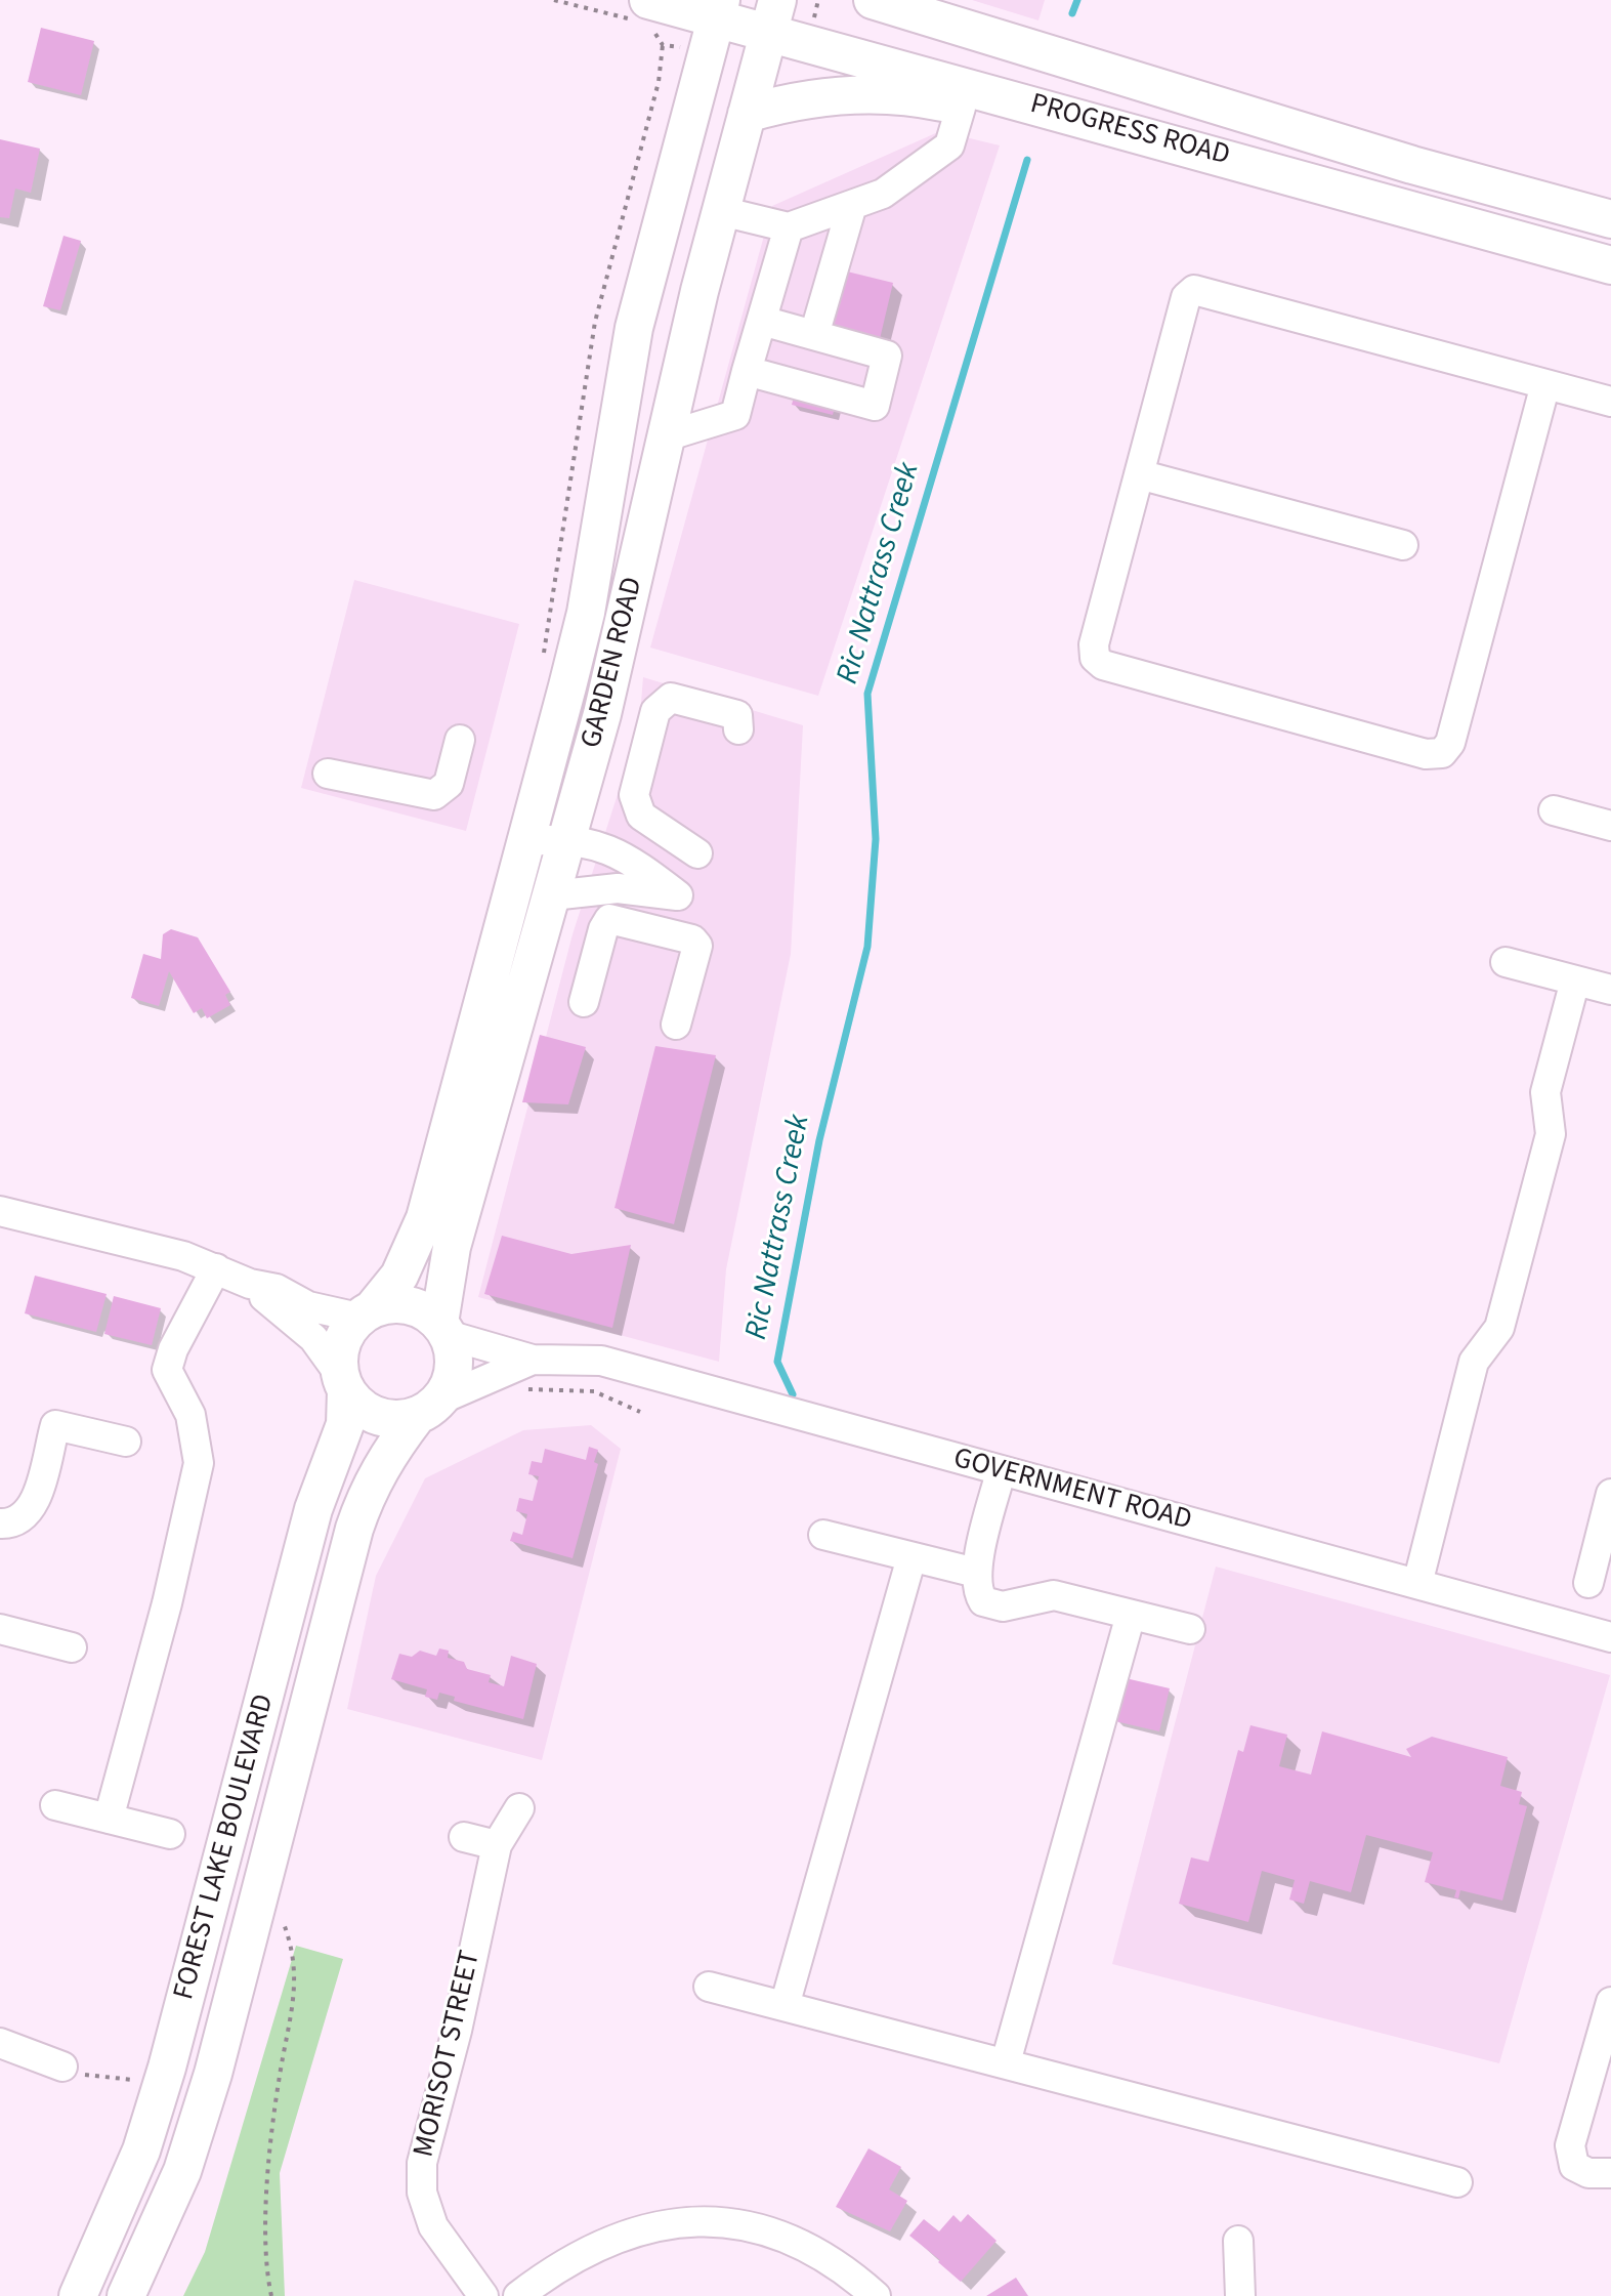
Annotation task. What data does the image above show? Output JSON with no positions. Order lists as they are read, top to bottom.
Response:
{
  "streets": {
    "main road": ["PROGRESS ROAD", "GARDEN ROAD", "FOREST LAKE BOULEVARD"],
    "street": ["GOVERNMENT ROAD", "MORISOT STREET"]
  },
  "crossings": [
    ["PROGRESS ROAD", "GARDEN ROAD"],
    ["GARDEN ROAD", "GOVERNMENT ROAD"],
    ["GARDEN ROAD", "FOREST LAKE BOULEVARD"],
    ["GOVERNMENT ROAD", "FOREST LAKE BOULEVARD"]
  ],
  "water": ["Ric Nattrass Creek"]
}
